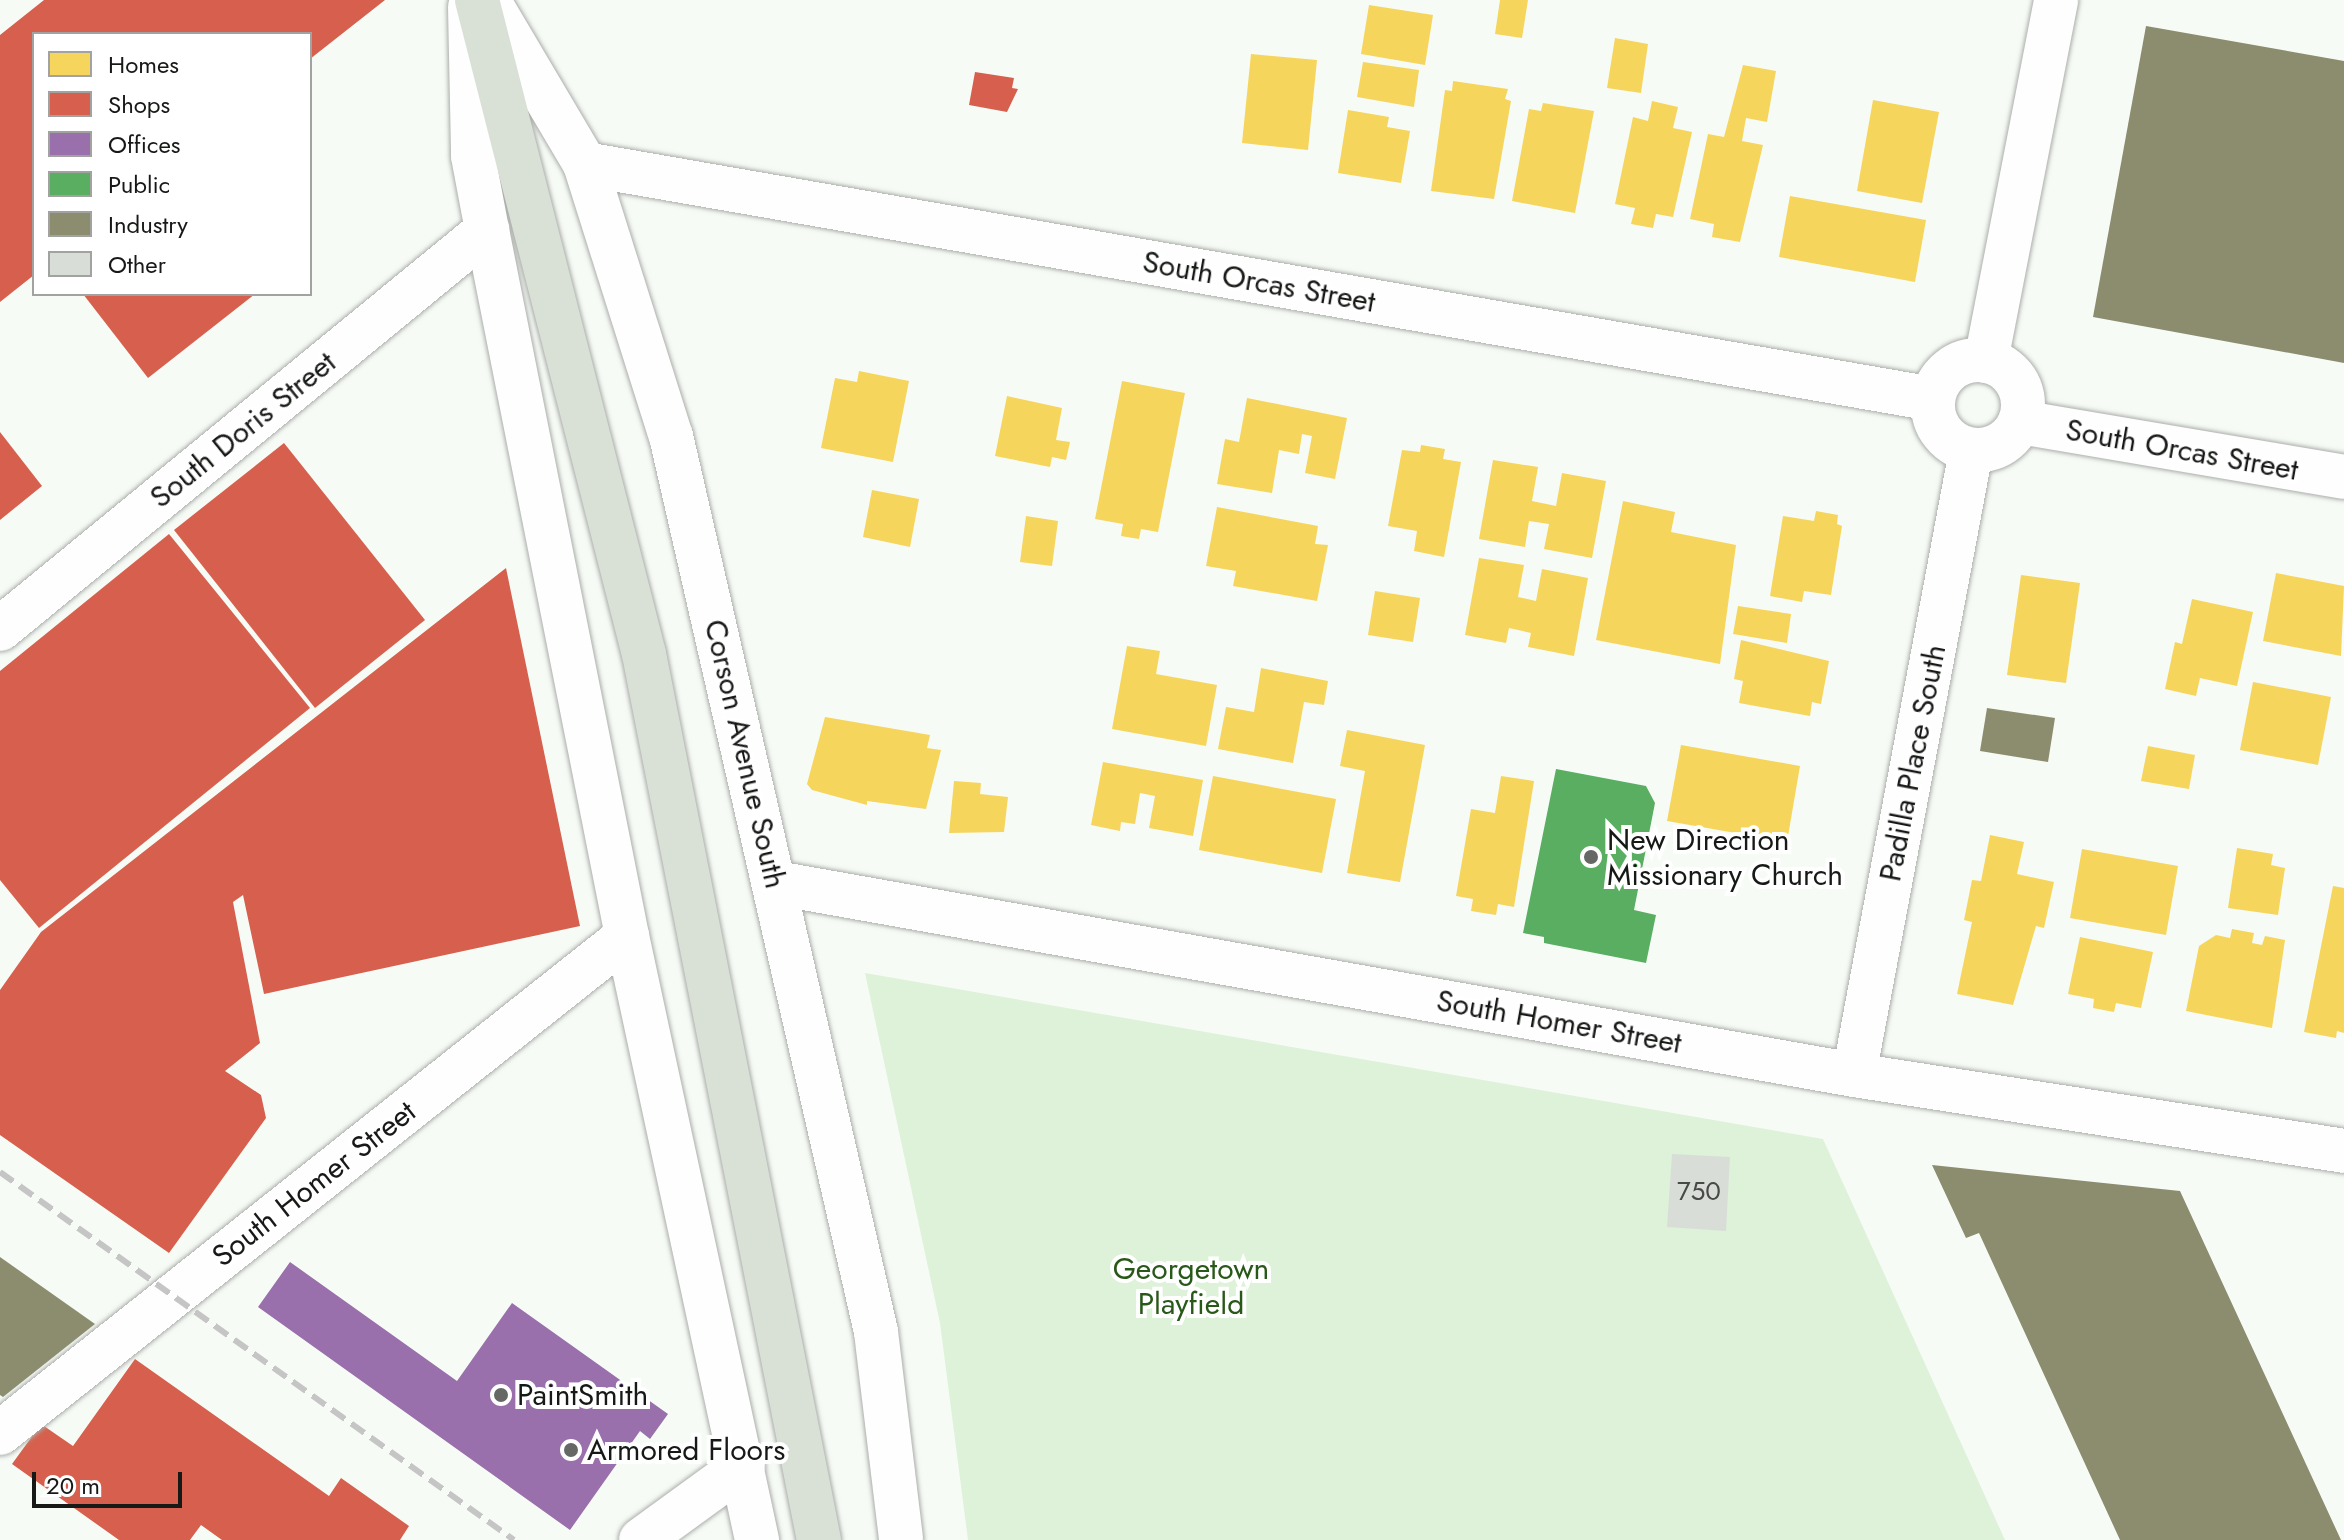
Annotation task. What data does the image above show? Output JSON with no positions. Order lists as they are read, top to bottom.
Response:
{
  "streets": {
    "street": [
      "South Orcas Street",
      "South Doris Street",
      "Corson Avenue South",
      "Padilla Place South",
      "South Homer Street"
    ]
  },
  "crossings": [
    ["South Orcas Street", "Corson Avenue South"],
    ["South Orcas Street", "Padilla Place South"],
    ["Corson Avenue South", "South Homer Street"],
    ["Padilla Place South", "South Homer Street"]
  ],
  "parks": ["Georgetown Playfield"],
  "places": ["New Direction Missionary Church", "PaintSmith", "Armored Floors"],
  "house_numbers": ["750"],
  "legend": [
    "Homes",
    "Shops",
    "Offices",
    "Public",
    "Industry",
    "Other"
  ],
  "scale_bar": "20 m"
}
